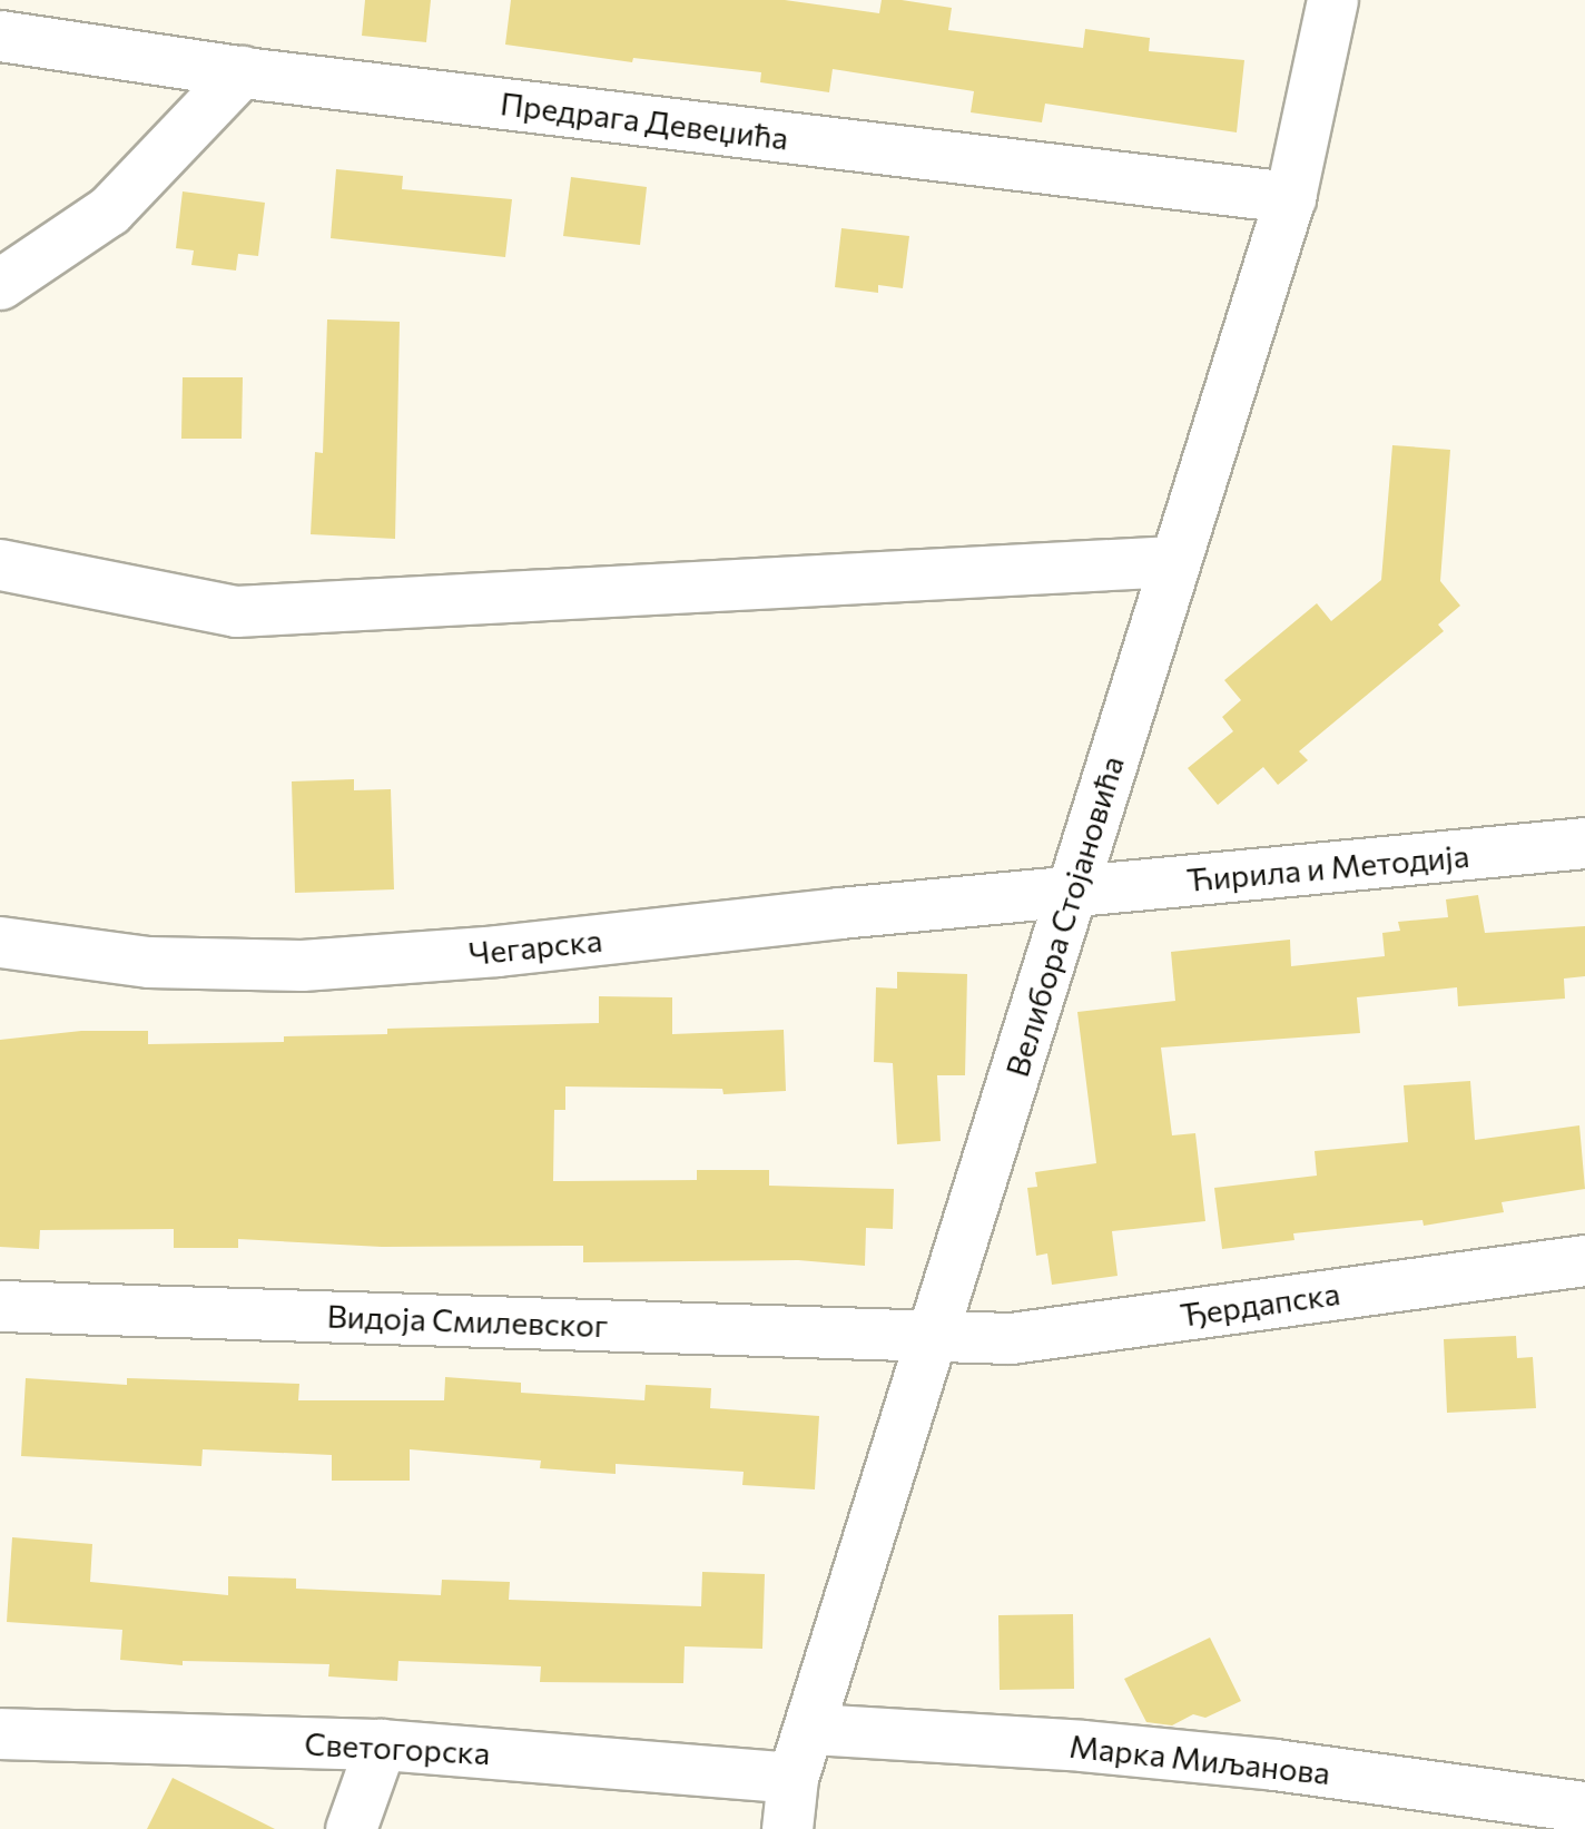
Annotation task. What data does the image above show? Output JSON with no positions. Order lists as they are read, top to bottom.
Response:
{
  "streets": {
    "street": [
      "Предрага Девеџића",
      "Ћирила и Методија",
      "Велибора Стојановића",
      "Чегарска",
      "Ђердапска",
      "Видоја Смилевског",
      "Светогорска",
      "Марка Миљанова"
    ]
  },
  "crossings": [
    ["Предрага Девеџића", "Велибора Стојановића"],
    ["Ћирила и Методија", "Велибора Стојановића"],
    ["Ћирила и Методија", "Чегарска"],
    ["Велибора Стојановића", "Чегарска"],
    ["Велибора Стојановића", "Ђердапска"],
    ["Велибора Стојановића", "Видоја Смилевског"],
    ["Велибора Стојановића", "Светогорска"],
    ["Велибора Стојановића", "Марка Миљанова"],
    ["Ђердапска", "Видоја Смилевског"]
  ]
}
